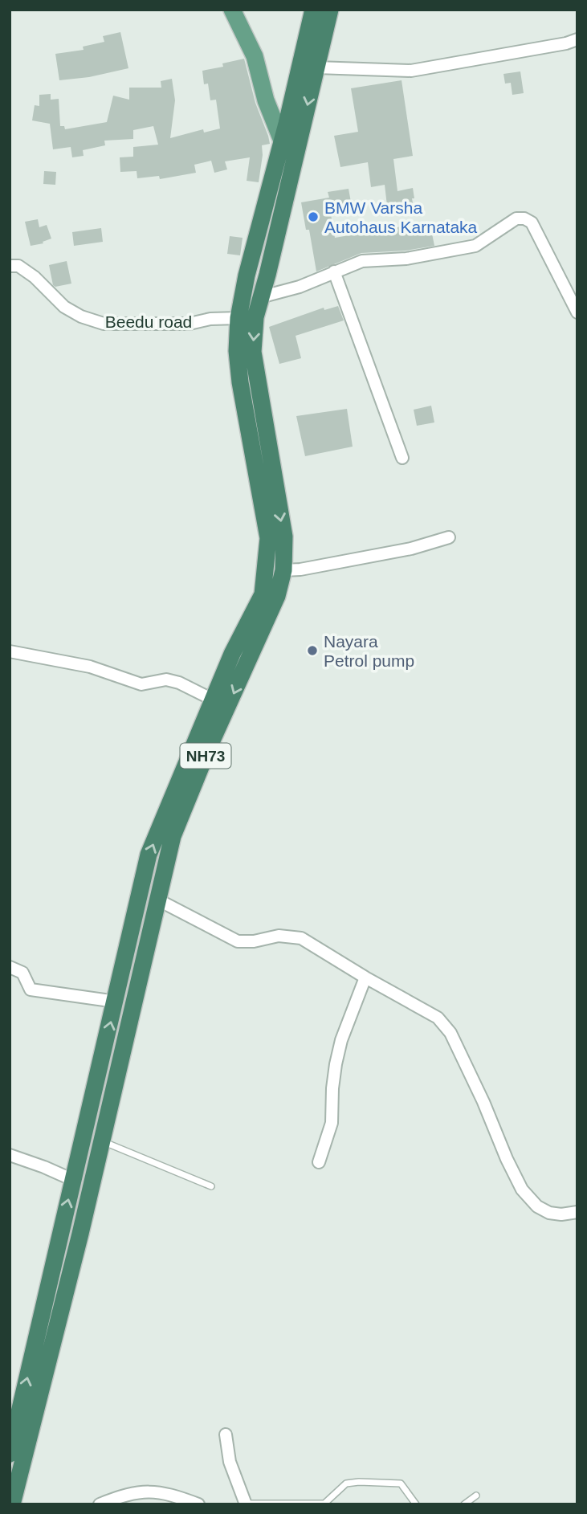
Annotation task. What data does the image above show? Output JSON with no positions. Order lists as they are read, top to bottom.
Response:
{
  "streets": {
    "highway": ["NH73"],
    "street": ["Beedu road"]
  },
  "crossings": [
    ["Beedu road", "NH73"]
  ],
  "places": ["BMW Varsha Autohaus Karnataka", "Nayara Petrol pump"]
}
